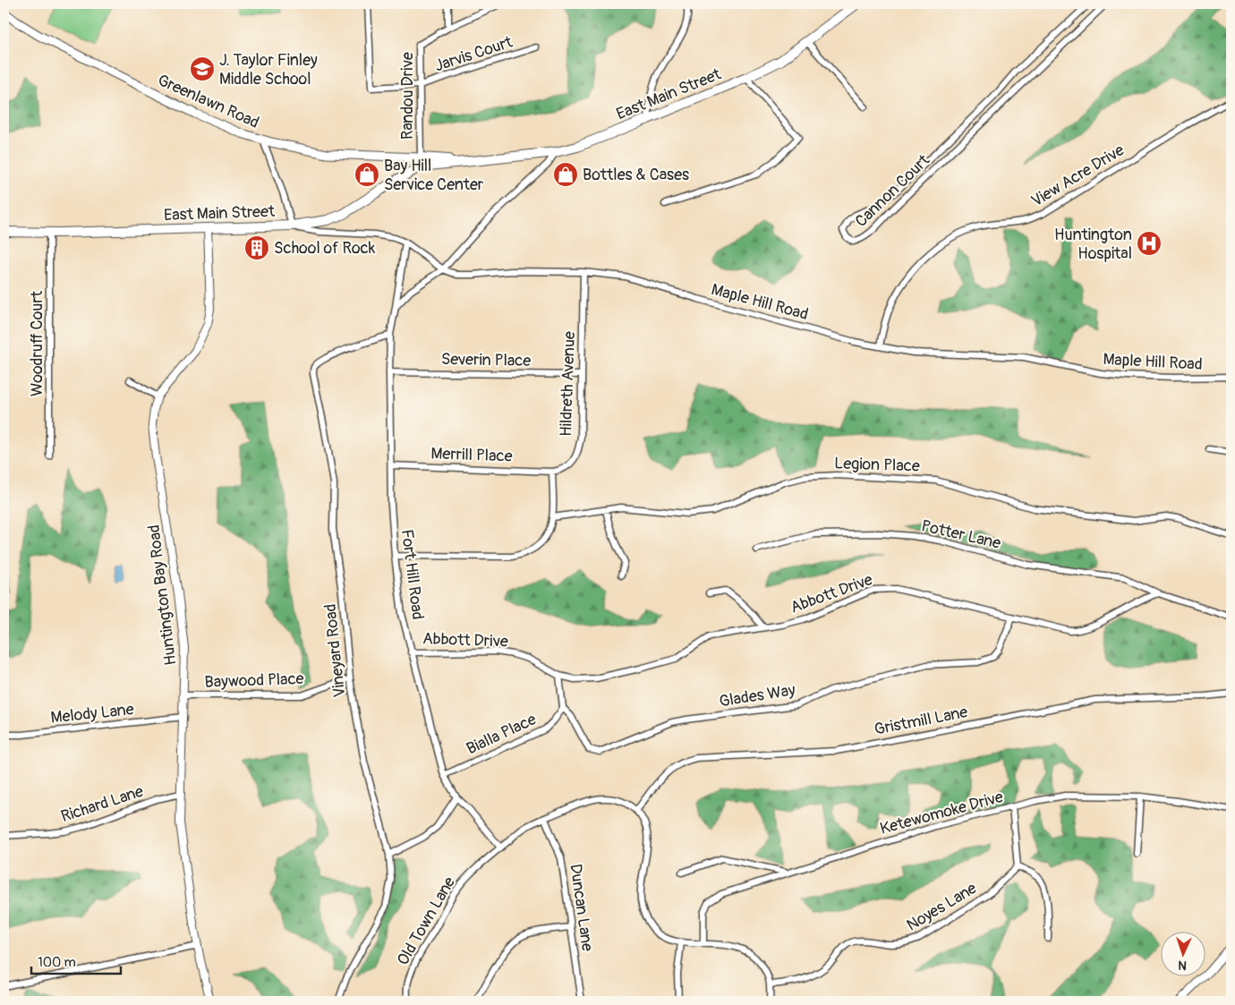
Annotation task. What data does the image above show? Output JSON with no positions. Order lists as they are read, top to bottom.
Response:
{
  "streets": {
    "main road": ["East Main Street", "Greenlawn Road"],
    "street": [
      "Jarvis Court",
      "Randou Drive",
      "View Acre Drive",
      "Cannon Court",
      "Maple Hill Road",
      "Woodruff Court",
      "Severin Place",
      "Hildreth Avenue",
      "Merrill Place",
      "Legion Place",
      "Potter Lane",
      "Fort Hill Road",
      "Abbott Drive",
      "Huntington Bay Road",
      "Vineyard Road",
      "Baywood Place",
      "Glades Way",
      "Melody Lane",
      "Gristmill Lane",
      "Bialla Place",
      "Richard Lane",
      "Ketewomoke Drive",
      "Noyes Lane",
      "Duncan Lane",
      "Old Town Lane"
    ]
  },
  "crossings": [
    ["Jarvis Court", "Randou Drive"],
    ["East Main Street", "Randou Drive"],
    ["East Main Street", "Greenlawn Road"],
    ["East Main Street", "Maple Hill Road"],
    ["East Main Street", "Woodruff Court"],
    ["East Main Street", "Huntington Bay Road"],
    ["Randou Drive", "Greenlawn Road"],
    ["View Acre Drive", "Maple Hill Road"],
    ["Maple Hill Road", "Hildreth Avenue"],
    ["Maple Hill Road", "Fort Hill Road"],
    ["Severin Place", "Hildreth Avenue"],
    ["Severin Place", "Fort Hill Road"],
    ["Hildreth Avenue", "Merrill Place"],
    ["Merrill Place", "Fort Hill Road"],
    ["Potter Lane", "Abbott Drive"],
    ["Fort Hill Road", "Abbott Drive"],
    ["Fort Hill Road", "Vineyard Road"],
    ["Fort Hill Road", "Bialla Place"],
    ["Fort Hill Road", "Old Town Lane"],
    ["Abbott Drive", "Glades Way"],
    ["Huntington Bay Road", "Baywood Place"],
    ["Huntington Bay Road", "Melody Lane"],
    ["Huntington Bay Road", "Richard Lane"],
    ["Vineyard Road", "Baywood Place"],
    ["Glades Way", "Bialla Place"],
    ["Gristmill Lane", "Old Town Lane"],
    ["Duncan Lane", "Old Town Lane"]
  ],
  "places": {
    "school or university": ["J. Taylor Finley Middle School"],
    "shop": ["Bay Hill Service Center", "Bottles & Cases"],
    "hospital": ["Huntington Hospital"],
    "building": ["School of Rock"]
  },
  "scale_bar": "100 m",
  "north": "bottom"
}
